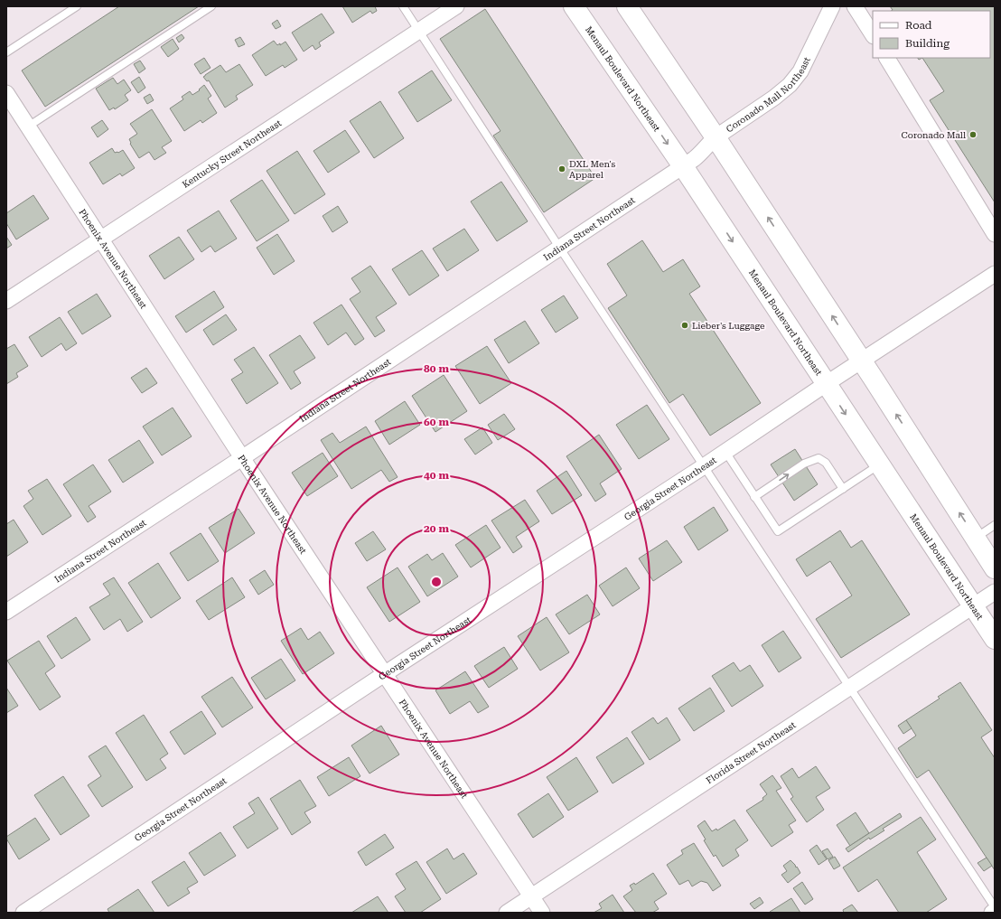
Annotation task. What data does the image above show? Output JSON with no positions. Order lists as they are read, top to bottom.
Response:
{
  "streets": {
    "main road": ["Menaul Boulevard Northeast"],
    "street": [
      "Coronado Mall Northeast",
      "Kentucky Street Northeast",
      "Indiana Street Northeast",
      "Phoenix Avenue Northeast",
      "Georgia Street Northeast",
      "Florida Street Northeast"
    ]
  },
  "crossings": [
    ["Menaul Boulevard Northeast", "Coronado Mall Northeast"],
    ["Menaul Boulevard Northeast", "Indiana Street Northeast"],
    ["Menaul Boulevard Northeast", "Georgia Street Northeast"],
    ["Menaul Boulevard Northeast", "Florida Street Northeast"],
    ["Coronado Mall Northeast", "Indiana Street Northeast"],
    ["Kentucky Street Northeast", "Phoenix Avenue Northeast"],
    ["Indiana Street Northeast", "Phoenix Avenue Northeast"],
    ["Phoenix Avenue Northeast", "Georgia Street Northeast"],
    ["Phoenix Avenue Northeast", "Florida Street Northeast"]
  ],
  "places": ["Coronado Mall", "DXL Men's Apparel", "Lieber's Luggage"],
  "legend": ["Road", "Building"],
  "rings": [
    "80 m",
    "60 m",
    "40 m",
    "20 m"
  ]
}
